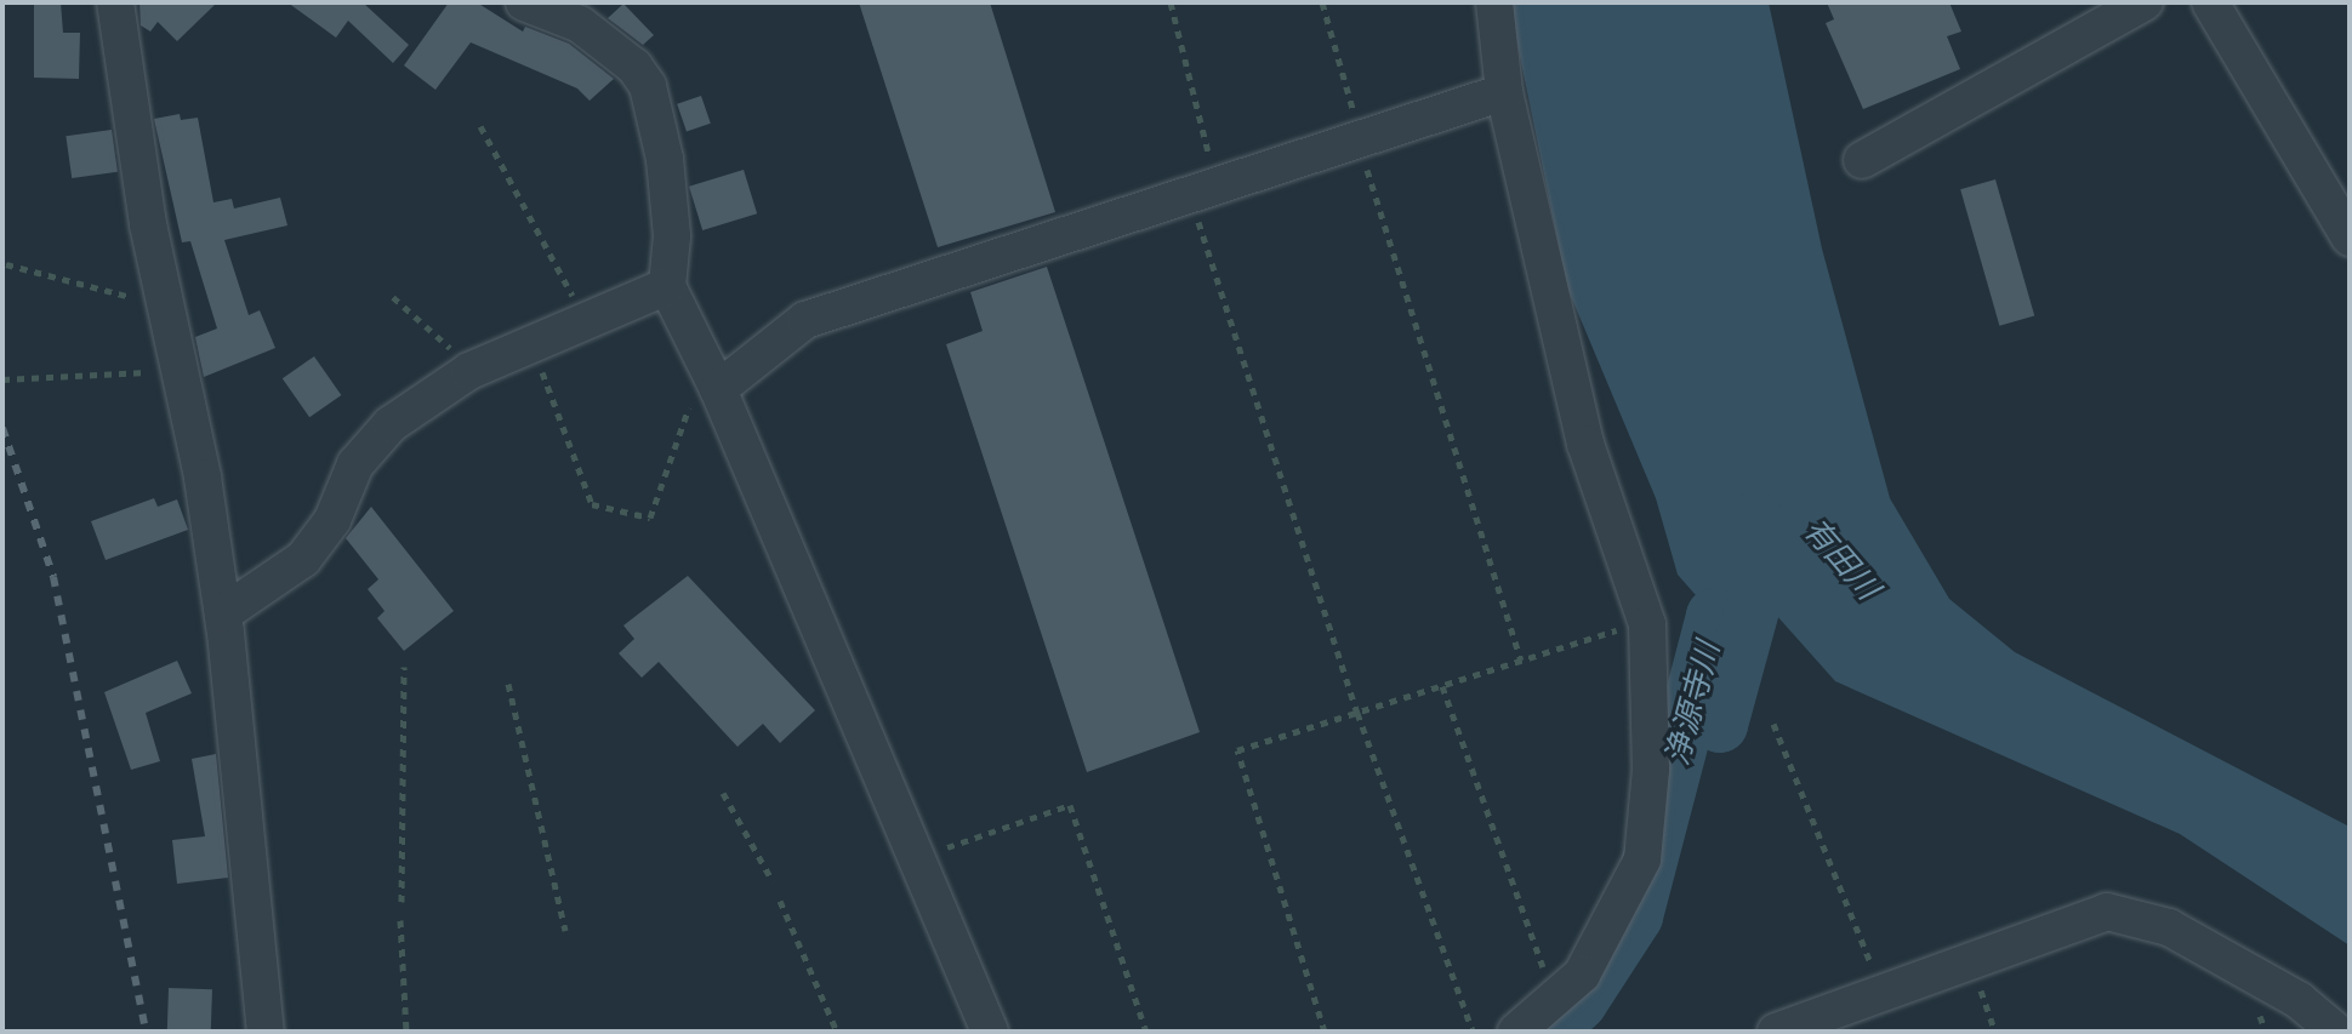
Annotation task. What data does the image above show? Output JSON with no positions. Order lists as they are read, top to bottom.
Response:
{
  "water": ["有田川", "浄源寺川"]
}
